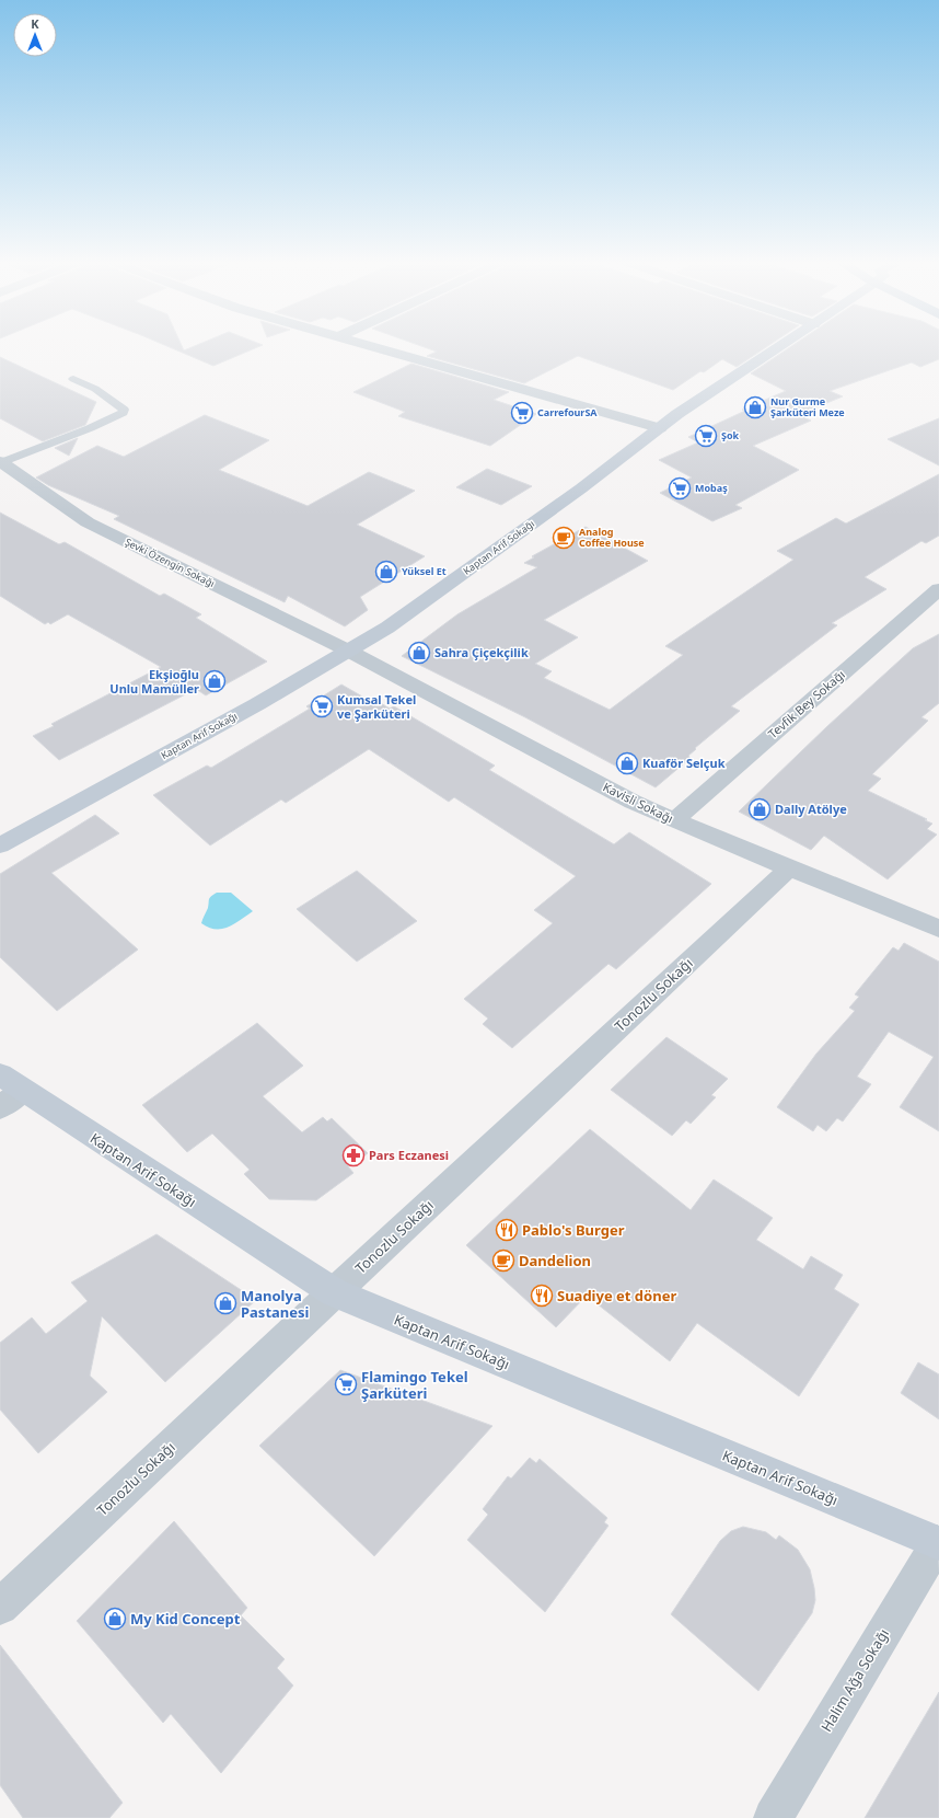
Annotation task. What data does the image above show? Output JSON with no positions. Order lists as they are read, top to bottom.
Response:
{
  "streets": {
    "street": [
      "Kaptan Arif Sokağı",
      "Şevki Özengin Sokağı",
      "Tevfik Bey Sokağı",
      "Kavisli Sokağı",
      "Tonozlu Sokağı",
      "Halim Ağa Sokağı"
    ]
  },
  "crossings": [
    ["Kaptan Arif Sokağı", "Şevki Özengin Sokağı"],
    ["Kaptan Arif Sokağı", "Kavisli Sokağı"],
    ["Kaptan Arif Sokağı", "Tonozlu Sokağı"],
    ["Kaptan Arif Sokağı", "Halim Ağa Sokağı"],
    ["Şevki Özengin Sokağı", "Kavisli Sokağı"],
    ["Tevfik Bey Sokağı", "Kavisli Sokağı"],
    ["Kavisli Sokağı", "Tonozlu Sokağı"]
  ],
  "places": {
    "shop": [
      "Nur Gurme Şarküteri Meze",
      "Yüksel Et",
      "Sahra Çiçekçilik",
      "Ekşioğlu Unlu Mamüller",
      "Kuaför Selçuk",
      "Dally Atölye",
      "Manolya Pastanesi",
      "My Kid Concept"
    ],
    "supermarket": [
      "CarrefourSA",
      "Şok",
      "Mobaş",
      "Kumsal Tekel ve Şarküteri",
      "Flamingo Tekel Şarküteri"
    ],
    "cafe": ["Analog Coffee House", "Dandelion"],
    "pharmacy": ["Pars Eczanesi"],
    "restaurant": ["Pablo's Burger", "Suadiye et döner"]
  },
  "north": "top"
}
